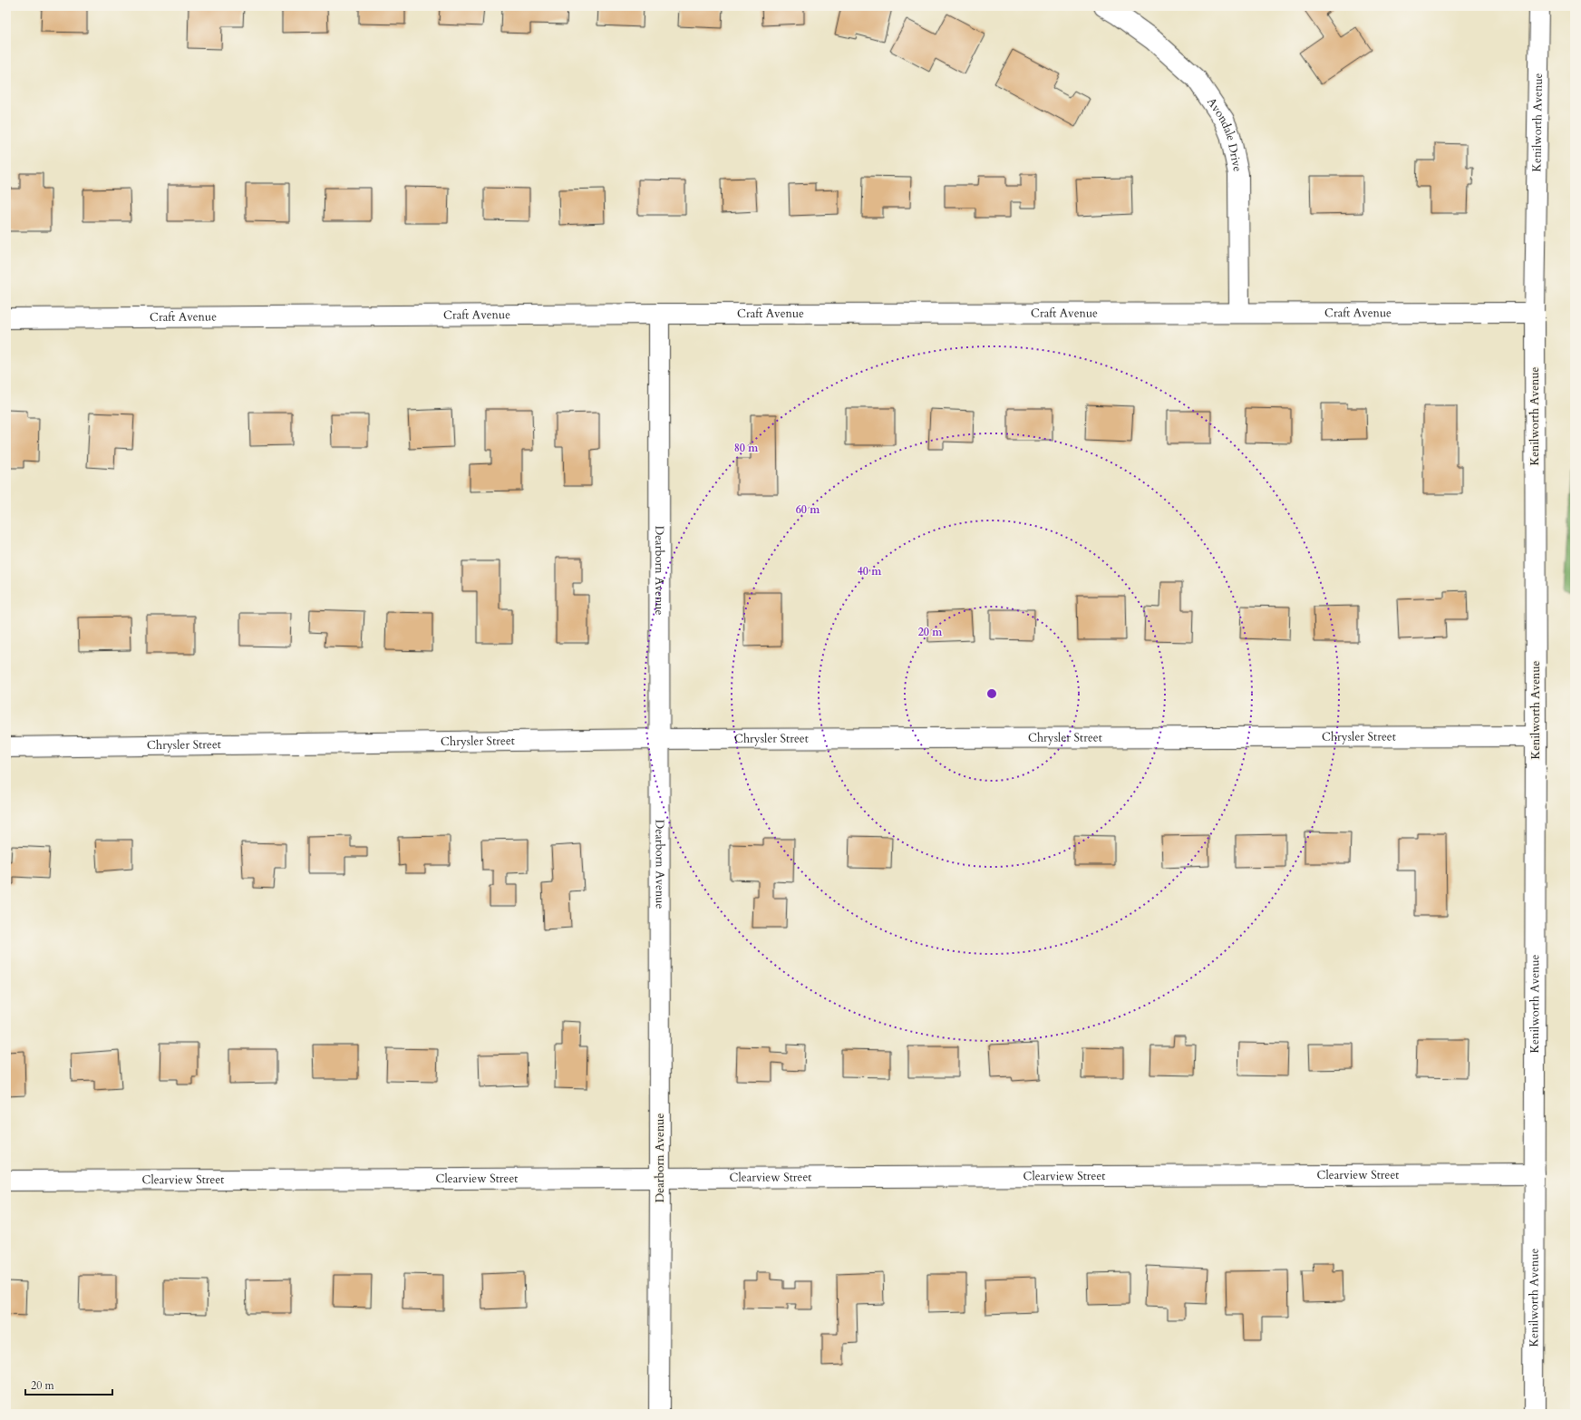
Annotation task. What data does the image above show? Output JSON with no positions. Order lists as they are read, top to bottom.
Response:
{
  "streets": {
    "street": [
      "Kenilworth Avenue",
      "Avondale Drive",
      "Craft Avenue",
      "Dearborn Avenue",
      "Chrysler Street",
      "Clearview Street"
    ]
  },
  "crossings": [
    ["Kenilworth Avenue", "Craft Avenue"],
    ["Kenilworth Avenue", "Chrysler Street"],
    ["Kenilworth Avenue", "Clearview Street"],
    ["Avondale Drive", "Craft Avenue"],
    ["Craft Avenue", "Dearborn Avenue"],
    ["Dearborn Avenue", "Chrysler Street"],
    ["Dearborn Avenue", "Clearview Street"]
  ],
  "scale_bar": "20 m",
  "rings": [
    "80 m",
    "60 m",
    "40 m",
    "20 m"
  ]
}
